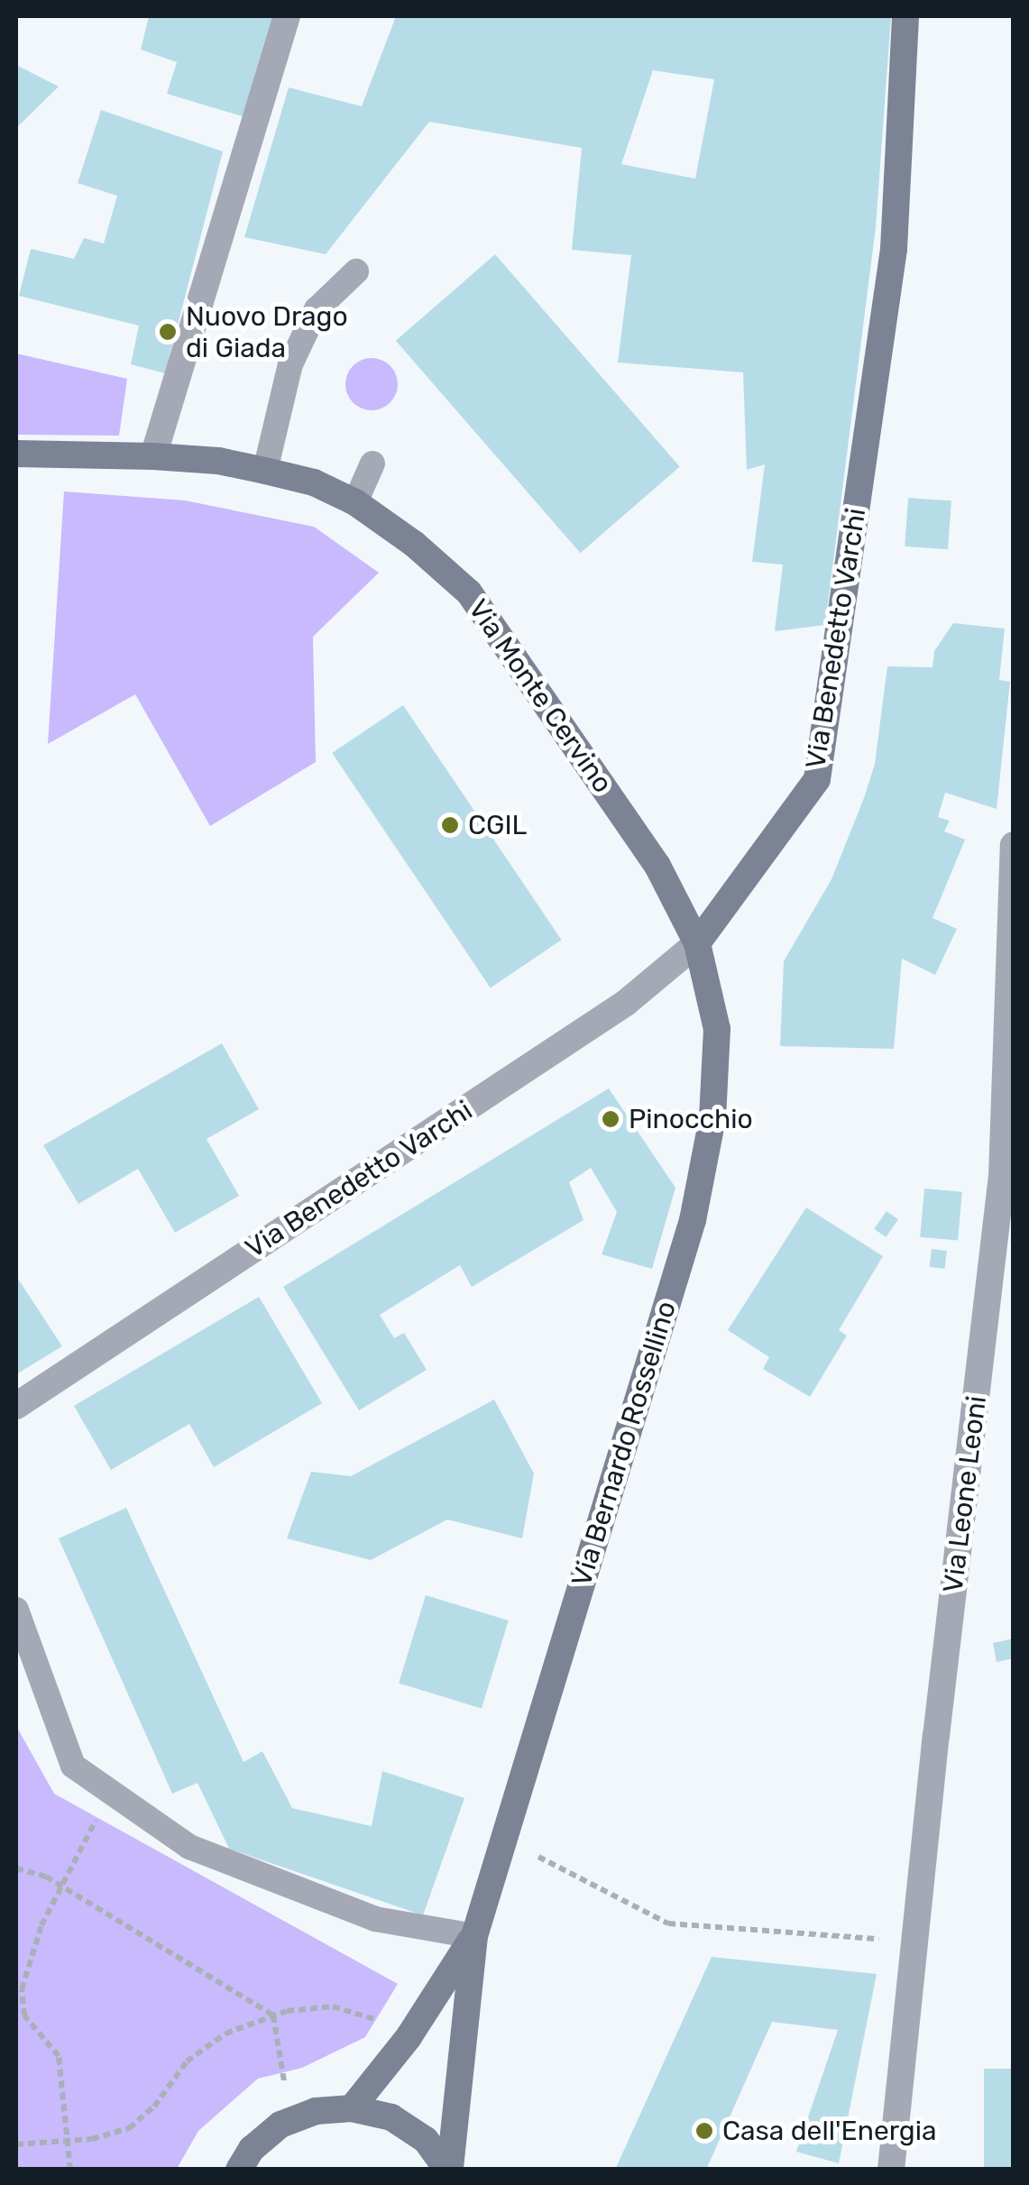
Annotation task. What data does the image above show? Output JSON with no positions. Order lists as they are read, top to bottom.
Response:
{
  "streets": {
    "main road": ["Via Benedetto Varchi", "Via Monte Cervino", "Via Bernardo Rossellino"],
    "street": ["Via Leone Leoni"]
  },
  "crossings": [
    ["Via Benedetto Varchi", "Via Monte Cervino"],
    ["Via Benedetto Varchi", "Via Bernardo Rossellino"],
    ["Via Monte Cervino", "Via Bernardo Rossellino"]
  ],
  "places": [
    "Nuovo Drago di Giada",
    "CGIL",
    "Pinocchio",
    "Casa dell'Energia"
  ]
}
